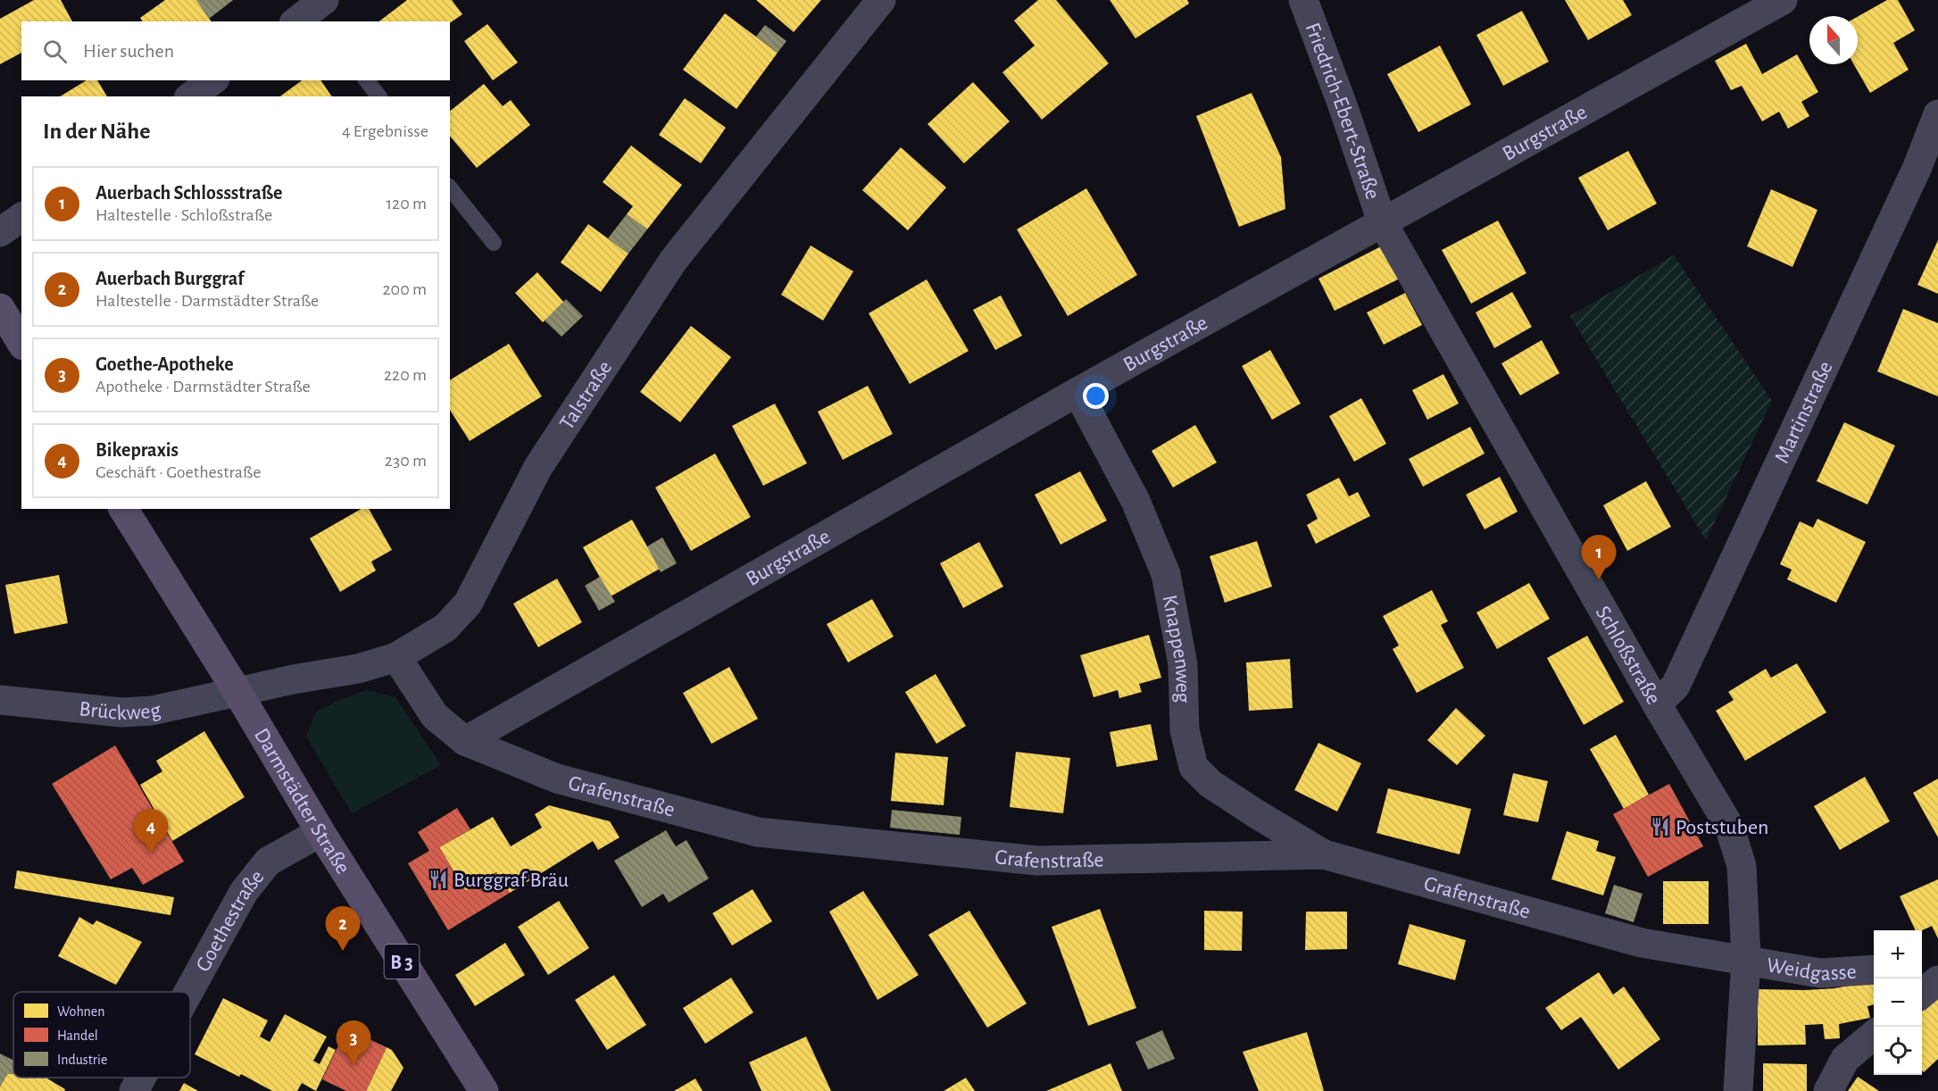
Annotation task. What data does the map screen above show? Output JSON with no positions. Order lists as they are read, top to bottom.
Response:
{
  "streets": {
    "main road": ["Darmstädter Straße", "B 3"],
    "street": [
      "Friedrich-Ebert-Straße",
      "Burgstraße",
      "Talstraße",
      "Martinstraße",
      "Knappenweg",
      "Schloßstraße",
      "Brückweg",
      "Grafenstraße",
      "Goethestraße",
      "Weidgasse"
    ]
  },
  "crossings": [
    ["Friedrich-Ebert-Straße", "Burgstraße"],
    ["Friedrich-Ebert-Straße", "Schloßstraße"],
    ["Burgstraße", "Knappenweg"],
    ["Burgstraße", "Schloßstraße"],
    ["Burgstraße", "Grafenstraße"],
    ["Talstraße", "Brückweg"],
    ["Talstraße", "Grafenstraße"],
    ["Talstraße", "Darmstädter Straße"],
    ["Martinstraße", "Schloßstraße"],
    ["Knappenweg", "Grafenstraße"],
    ["Schloßstraße", "Grafenstraße"],
    ["Schloßstraße", "Weidgasse"],
    ["Brückweg", "Darmstädter Straße"],
    ["Grafenstraße", "Weidgasse"],
    ["Darmstädter Straße", "Goethestraße"]
  ],
  "places": {
    "restaurant": ["Poststuben", "Burggraf Bräu"]
  },
  "legend": ["Wohnen", "Handel", "Industrie"],
  "north": "top",
  "page": {
    "search": "Hier suchen",
    "heading": ["In der Nähe", "4 Ergebnisse"],
    "list": [
      {
        "mark": "1",
        "name": "Auerbach Schlossstraße",
        "note": "Haltestelle · Schloßstraße",
        "value": "120 m"
      },
      {
        "mark": "2",
        "name": "Auerbach Burggraf",
        "note": "Haltestelle · Darmstädter Straße",
        "value": "200 m"
      },
      {
        "mark": "3",
        "name": "Goethe-Apotheke",
        "note": "Apotheke · Darmstädter Straße",
        "value": "220 m"
      },
      {
        "mark": "4",
        "name": "Bikepraxis",
        "note": "Geschäft · Goethestraße",
        "value": "230 m"
      }
    ],
    "pins": [
      "1",
      "4",
      "2",
      "3"
    ],
    "map_buttons": ["+", "−"]
  }
}
